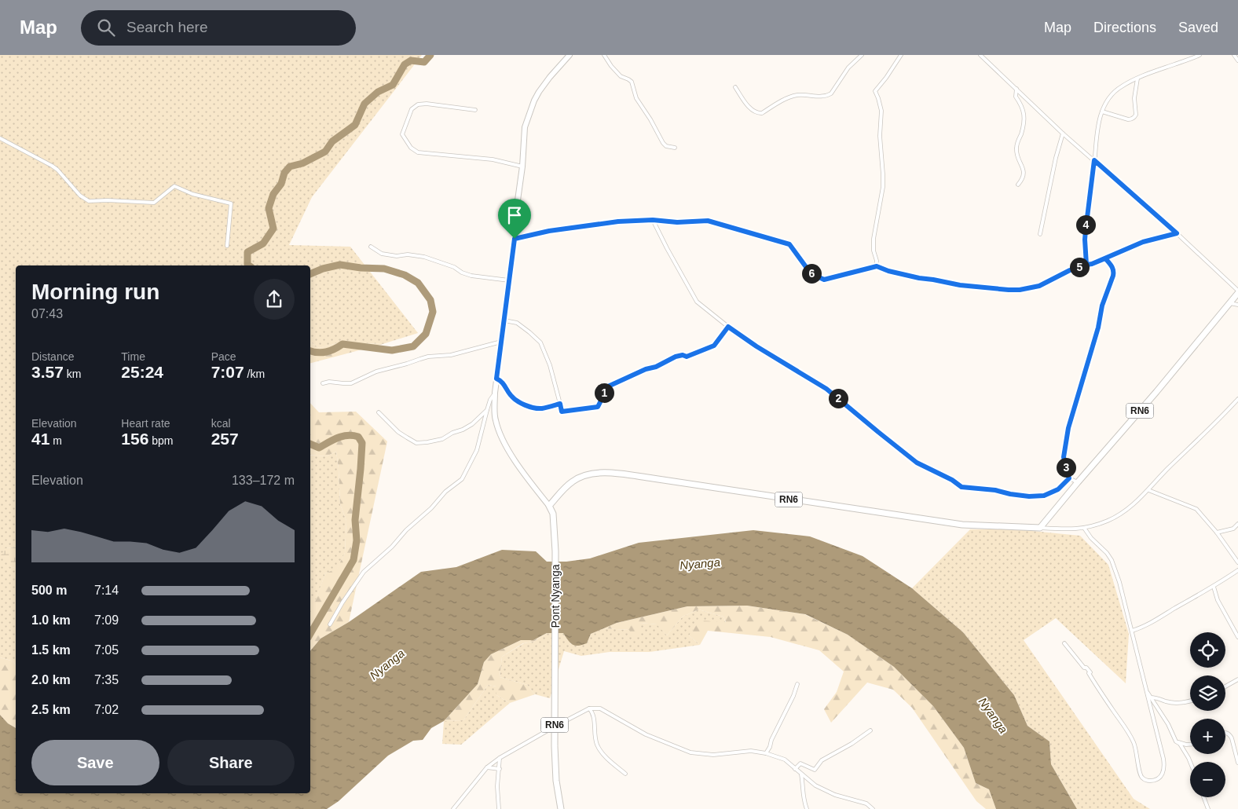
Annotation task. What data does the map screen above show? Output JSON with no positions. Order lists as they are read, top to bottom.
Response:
{
  "streets": {
    "highway": ["RN6", "Pont Nyanga"]
  },
  "crossings": [
    ["RN6", "Pont Nyanga"]
  ],
  "water": ["Nyanga"],
  "page": {
    "header": "Map",
    "search": "Search here",
    "nav": ["Map", "Directions", "Saved"],
    "pins": [
      "4",
      "5",
      "6",
      "1",
      "2",
      "3"
    ],
    "heading": ["Morning run", "07:43"],
    "stats": [
      ["Distance", "3.57 km"],
      ["Time", "25:24"],
      ["Pace", "7:07 /km"],
      ["Elevation", "41 m"],
      ["Heart rate", "156 bpm"],
      ["kcal", "257"]
    ],
    "chart": ["Elevation", "133–172 m"],
    "list": [
      {
        "name": "500 m",
        "note": "7:14"
      },
      {
        "name": "1.0 km",
        "note": "7:09"
      },
      {
        "name": "1.5 km",
        "note": "7:05"
      },
      {
        "name": "2.0 km",
        "note": "7:35"
      },
      {
        "name": "2.5 km",
        "note": "7:02"
      }
    ],
    "map_buttons": ["+", "−"],
    "buttons": ["Save", "Share"]
  }
}
